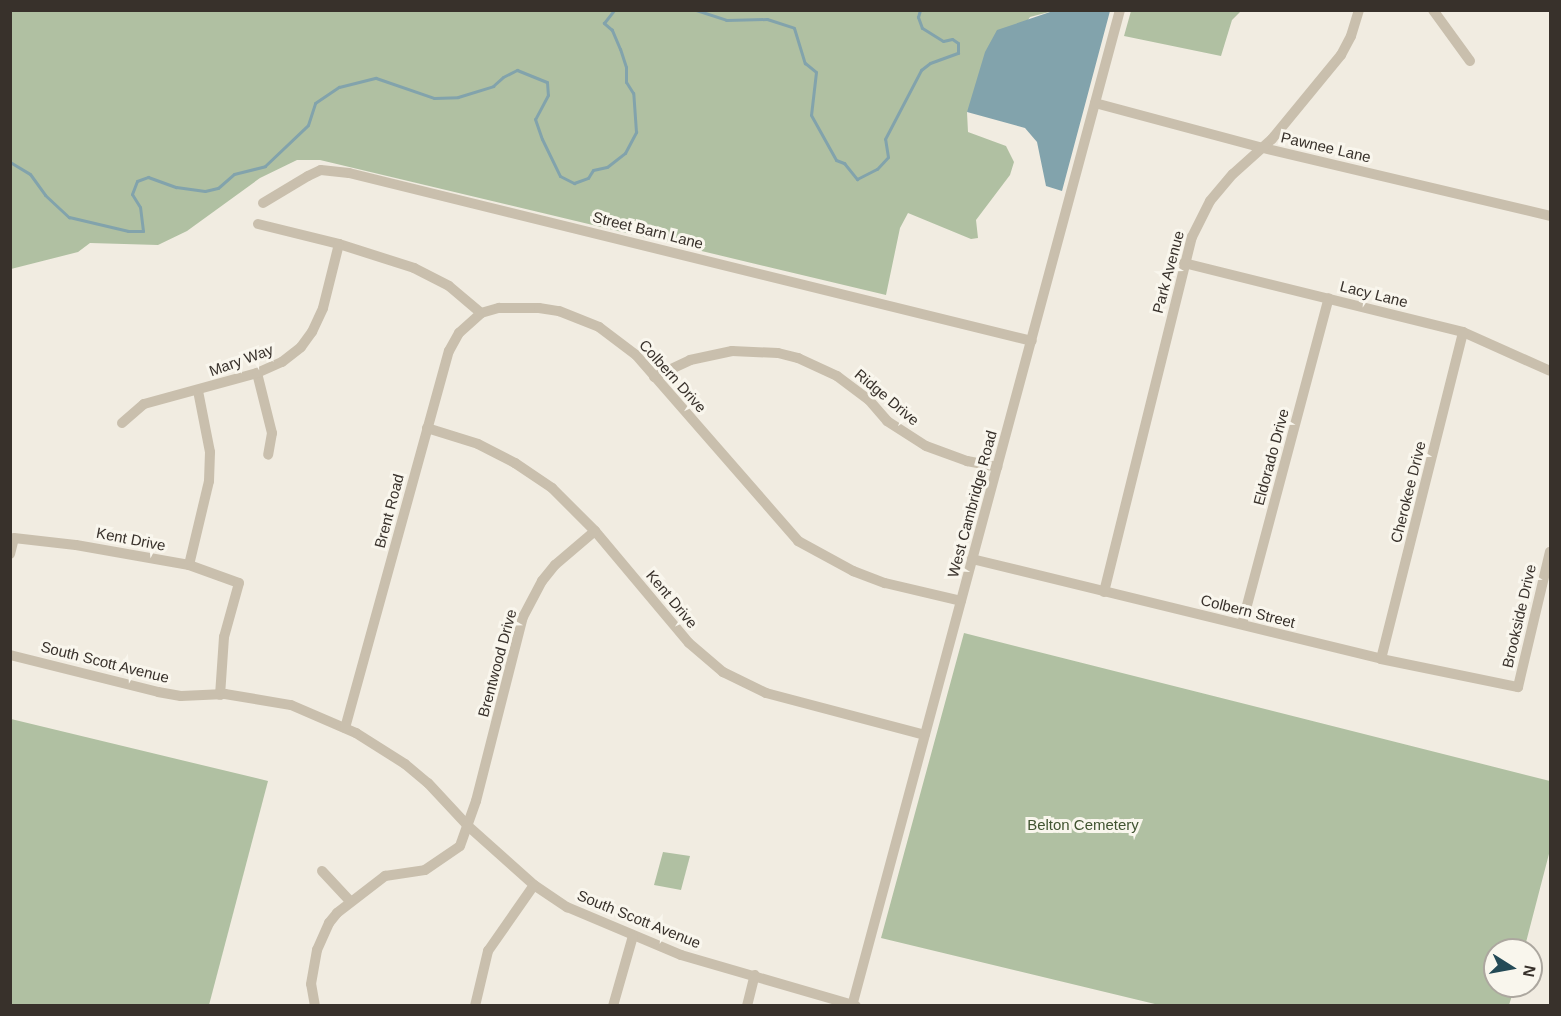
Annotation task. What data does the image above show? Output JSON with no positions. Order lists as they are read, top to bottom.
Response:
{
  "streets": {
    "street": [
      "Pawnee Lane",
      "Street Barn Lane",
      "Park Avenue",
      "Lacy Lane",
      "Mary Way",
      "Colbern Drive",
      "Ridge Drive",
      "Eldorado Drive",
      "Cherokee Drive",
      "West Cambridge Road",
      "Brent Road",
      "Kent Drive",
      "Colbern Street",
      "Brookside Drive",
      "South Scott Avenue",
      "Brentwood Drive"
    ]
  },
  "crossings": [
    ["Pawnee Lane", "Park Avenue"],
    ["Pawnee Lane", "West Cambridge Road"],
    ["Street Barn Lane", "West Cambridge Road"],
    ["Park Avenue", "Lacy Lane"],
    ["Park Avenue", "Colbern Street"],
    ["Lacy Lane", "Eldorado Drive"],
    ["Lacy Lane", "Cherokee Drive"],
    ["Colbern Drive", "Ridge Drive"],
    ["Colbern Drive", "West Cambridge Road"],
    ["Colbern Drive", "Brent Road"],
    ["Ridge Drive", "West Cambridge Road"],
    ["Eldorado Drive", "Colbern Street"],
    ["Cherokee Drive", "Colbern Street"],
    ["West Cambridge Road", "Kent Drive"],
    ["West Cambridge Road", "Colbern Street"],
    ["West Cambridge Road", "South Scott Avenue"],
    ["Brent Road", "Kent Drive"],
    ["Brent Road", "South Scott Avenue"],
    ["Kent Drive", "South Scott Avenue"],
    ["Kent Drive", "Brentwood Drive"],
    ["Colbern Street", "Brookside Drive"],
    ["South Scott Avenue", "Brentwood Drive"]
  ],
  "parks": ["Belton Cemetery"],
  "north": "right"
}
